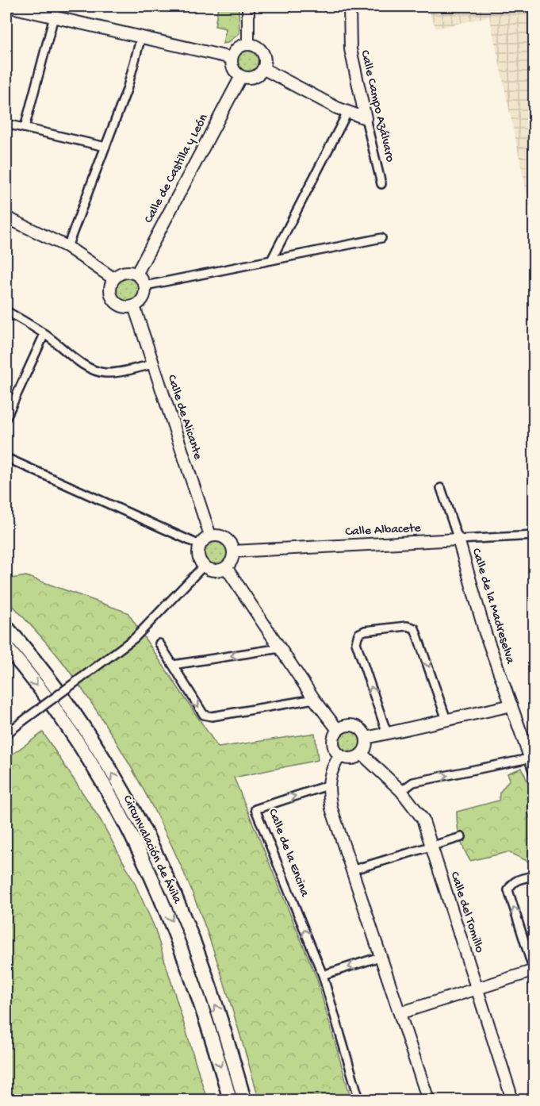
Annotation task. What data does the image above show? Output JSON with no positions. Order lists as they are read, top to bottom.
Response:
{
  "streets": {
    "highway": ["Circunvalación de Ávila"],
    "street": [
      "Calle Campo Azálvaro",
      "Calle de Castilla y León",
      "Calle de Alicante",
      "Calle Albacete",
      "Calle de la Madreselva",
      "Calle de la Encina",
      "Calle del Tomillo"
    ]
  },
  "crossings": [
    ["Calle de Castilla y León", "Calle de Alicante"],
    ["Calle de Alicante", "Calle Albacete"],
    ["Calle Albacete", "Calle de la Madreselva"]
  ]
}
